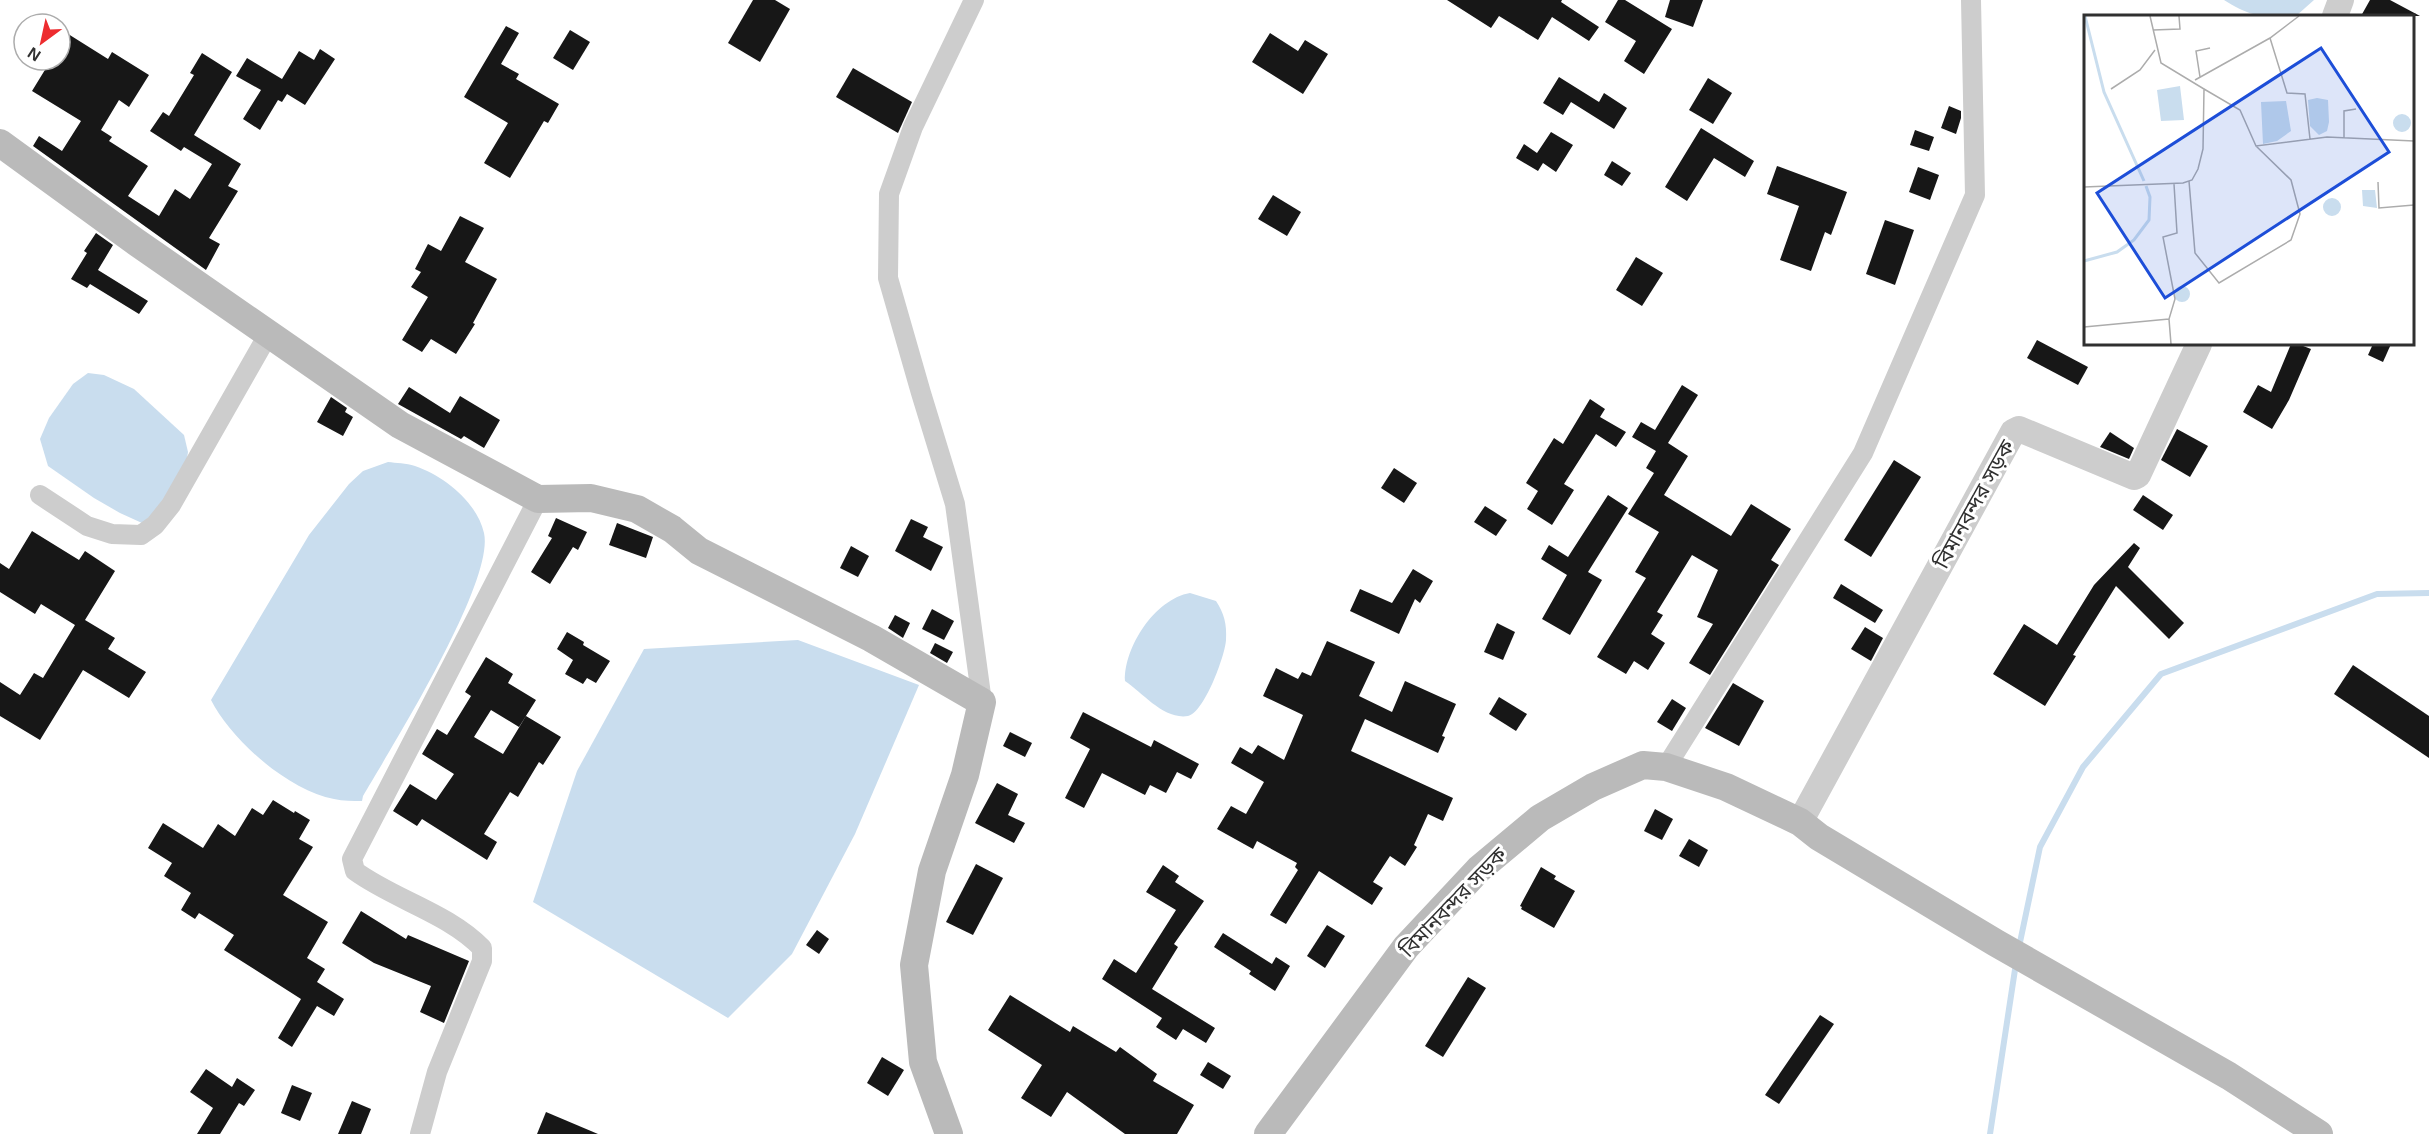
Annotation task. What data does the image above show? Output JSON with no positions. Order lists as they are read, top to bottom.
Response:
{
  "streets": {
    "main road": ["বিমানবন্দর সড়ক"]
  },
  "north": "bottom left"
}
